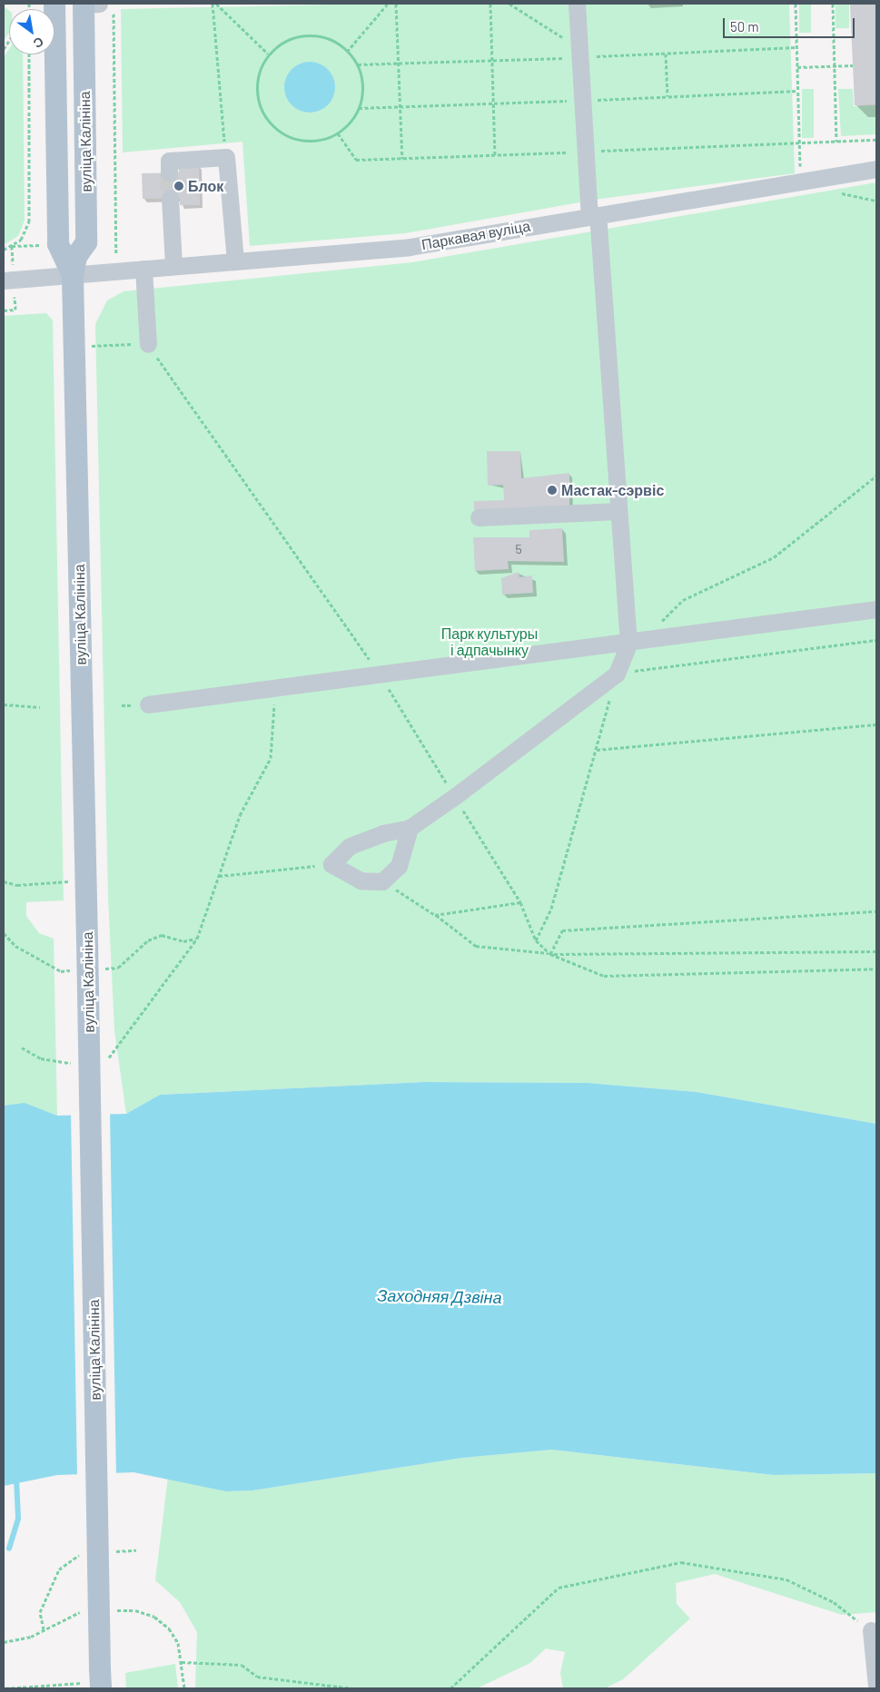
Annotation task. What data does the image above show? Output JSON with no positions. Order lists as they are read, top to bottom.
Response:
{
  "streets": {
    "main road": ["вуліца Калініна"],
    "street": ["Паркавая вуліца"]
  },
  "crossings": [
    ["вуліца Калініна", "Паркавая вуліца"]
  ],
  "water": ["Заходняя Дзвіна"],
  "parks": ["Парк культуры і адпачынку"],
  "places": ["Блок", "Мастак-сэрвіс"],
  "house_numbers": ["5"],
  "scale_bar": "50 m",
  "north": "bottom right"
}
